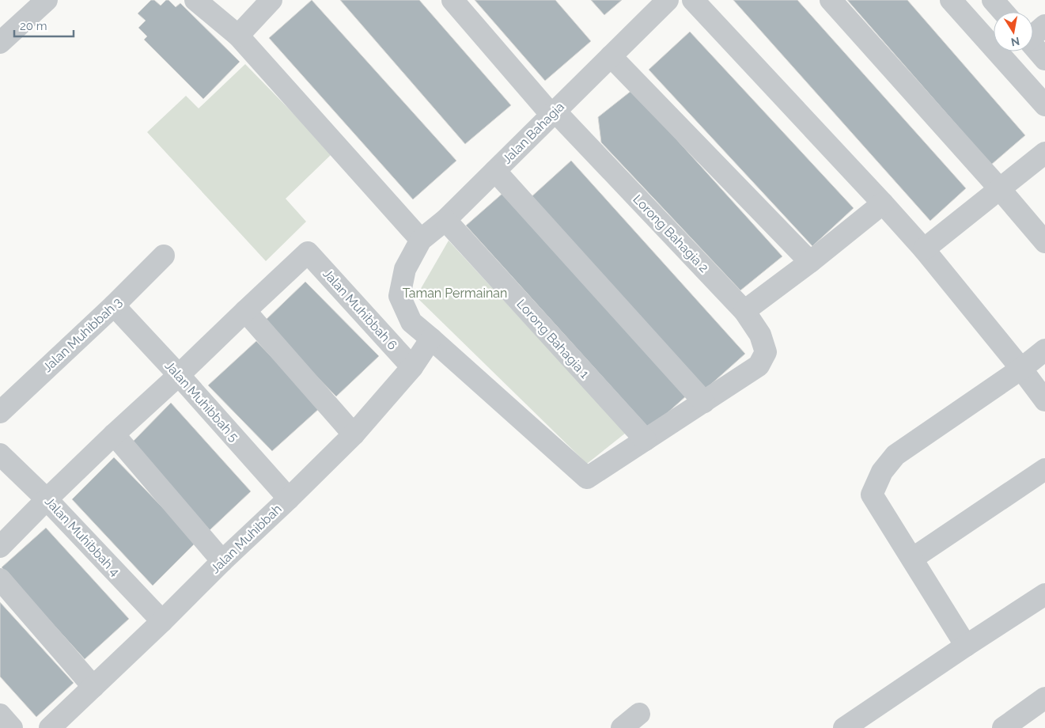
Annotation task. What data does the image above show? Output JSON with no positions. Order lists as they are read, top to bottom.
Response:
{
  "streets": {
    "street": [
      "Jalan Bahagia",
      "Lorong Bahagia 2",
      "Jalan Muhibbah 6",
      "Jalan Muhibbah 3",
      "Lorong Bahagia 1",
      "Jalan Muhibbah 5",
      "Jalan Muhibbah 4",
      "Jalan Muhibbah"
    ]
  },
  "crossings": [
    ["Jalan Bahagia", "Lorong Bahagia 2"],
    ["Jalan Bahagia", "Lorong Bahagia 1"],
    ["Jalan Bahagia", "Jalan Muhibbah"],
    ["Jalan Muhibbah 6", "Jalan Muhibbah"],
    ["Jalan Muhibbah 3", "Jalan Muhibbah 5"],
    ["Jalan Muhibbah 5", "Jalan Muhibbah"],
    ["Jalan Muhibbah 4", "Jalan Muhibbah"]
  ],
  "parks": ["Taman Permainan"],
  "scale_bar": "20 m",
  "north": "bottom"
}
